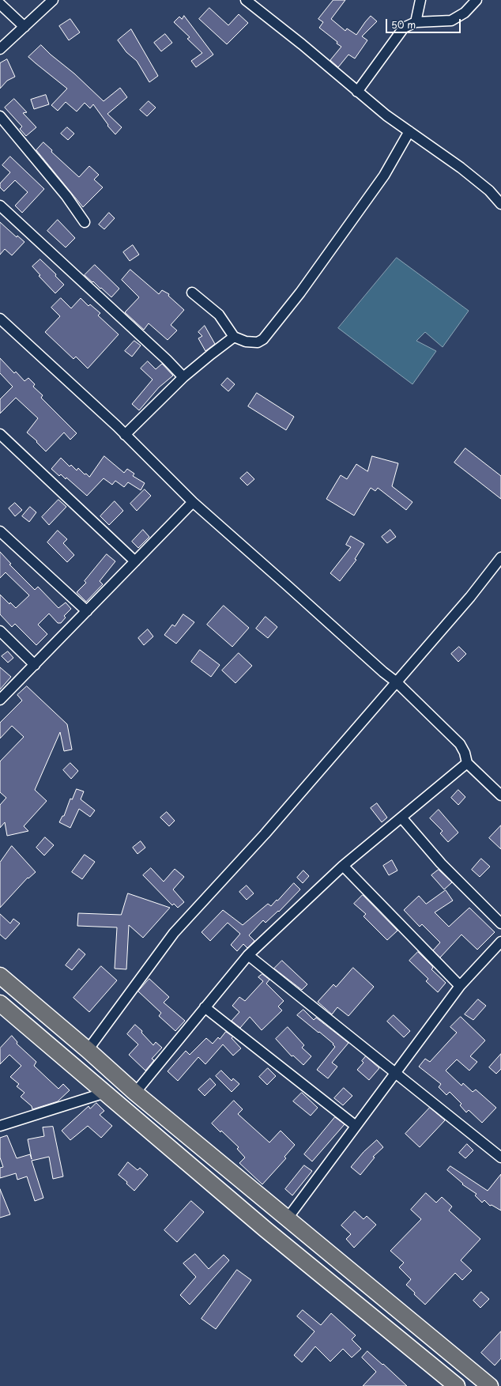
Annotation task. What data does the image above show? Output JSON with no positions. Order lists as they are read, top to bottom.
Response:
{
  "scale_bar": "50 m"
}
